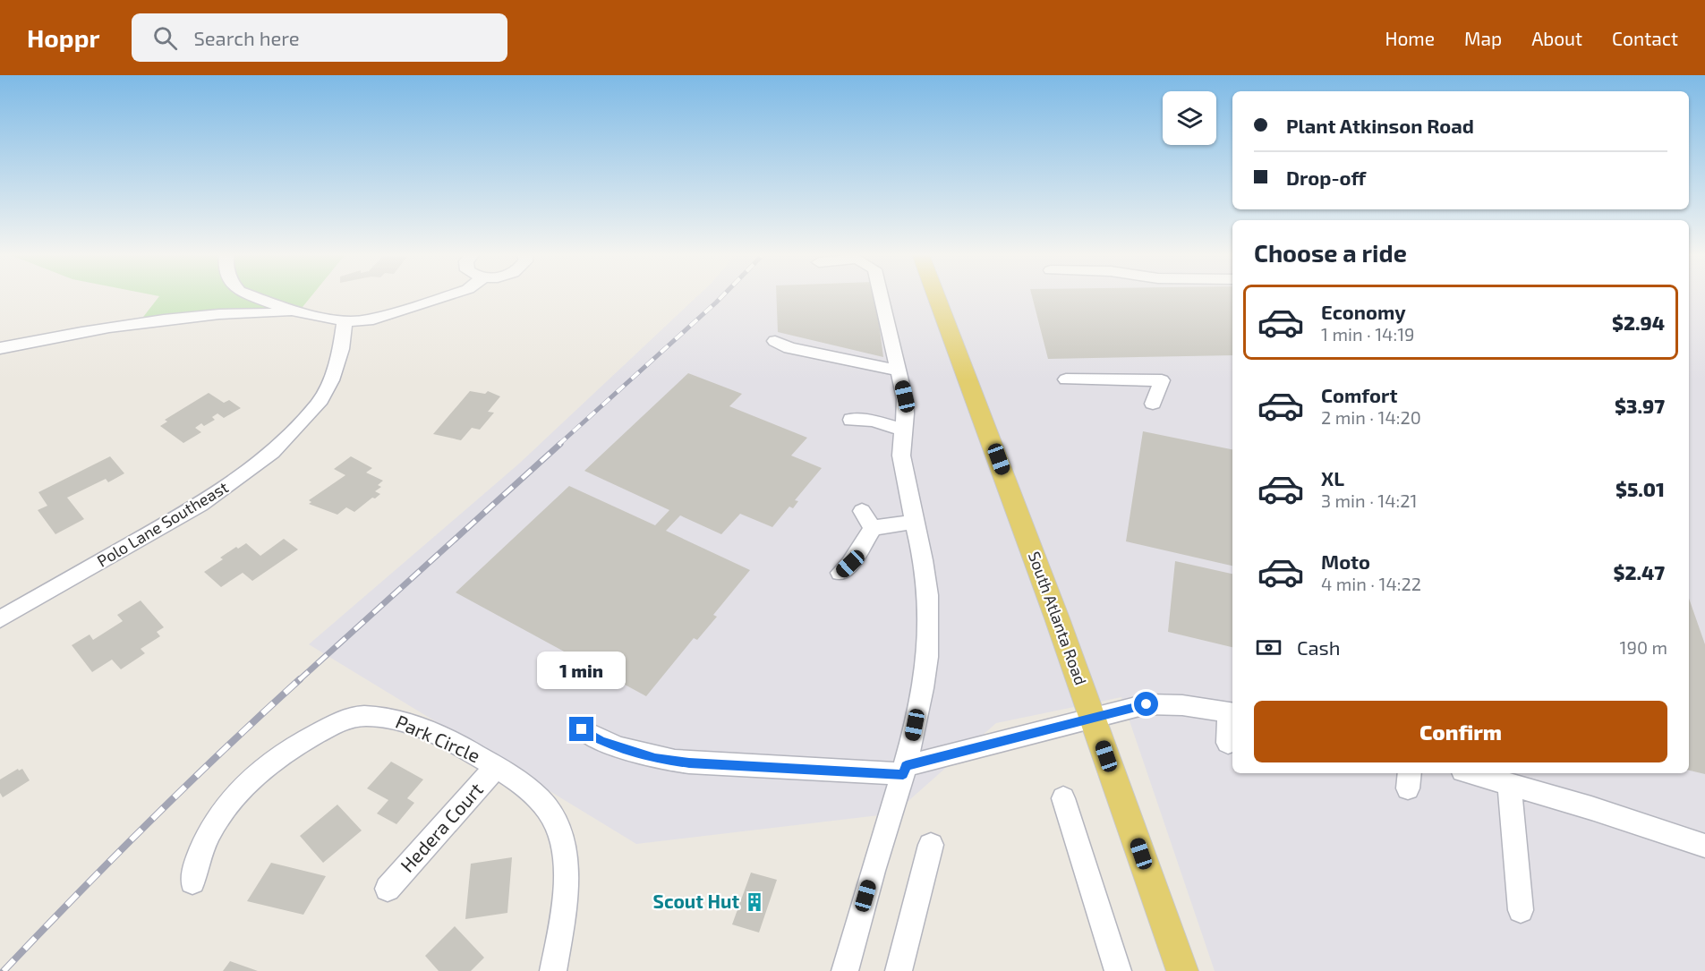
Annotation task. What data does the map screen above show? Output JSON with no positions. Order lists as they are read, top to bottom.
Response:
{
  "streets": {
    "main road": ["South Atlanta Road"],
    "street": ["Polo Lane Southeast", "Park Circle", "Hedera Court"]
  },
  "crossings": [
    ["Park Circle", "Hedera Court"]
  ],
  "places": {
    "building": ["Scout Hut"]
  },
  "page": {
    "header": "Hoppr",
    "search": "Search here",
    "nav": [
      "Home",
      "Map",
      "About",
      "Contact"
    ],
    "banner": ["Plant Atkinson Road", "Drop-off"],
    "heading": "Choose a ride",
    "list": [
      {
        "name": "Economy",
        "note": "1 min · 14:19",
        "value": "$2.94"
      },
      {
        "name": "Comfort",
        "note": "2 min · 14:20",
        "value": "$3.97"
      },
      {
        "name": "XL",
        "note": "3 min · 14:21",
        "value": "$5.01"
      },
      {
        "name": "Moto",
        "note": "4 min · 14:22",
        "value": "$2.47"
      }
    ],
    "pay": ["Cash", "190 m"],
    "bubble": "1 min",
    "buttons": "Confirm"
  }
}
